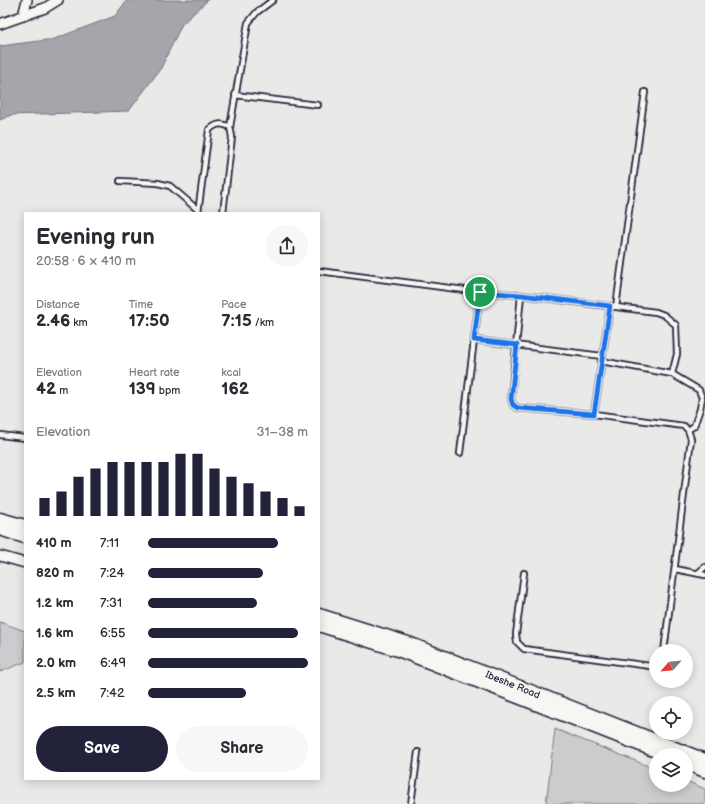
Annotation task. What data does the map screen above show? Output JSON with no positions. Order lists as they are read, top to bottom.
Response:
{
  "streets": {
    "main road": ["Ibeshe Road"]
  },
  "north": "bottom left",
  "page": {
    "heading": ["Evening run", "20:58 · 6 × 410 m"],
    "stats": [
      ["Distance", "2.46 km"],
      ["Time", "17:50"],
      ["Pace", "7:15 /km"],
      ["Elevation", "42 m"],
      ["Heart rate", "139 bpm"],
      ["kcal", "162"]
    ],
    "chart": ["Elevation", "31–38 m"],
    "list": [
      {
        "name": "410 m",
        "note": "7:11"
      },
      {
        "name": "820 m",
        "note": "7:24"
      },
      {
        "name": "1.2 km",
        "note": "7:31"
      },
      {
        "name": "1.6 km",
        "note": "6:55"
      },
      {
        "name": "2.0 km",
        "note": "6:49"
      },
      {
        "name": "2.5 km",
        "note": "7:42"
      }
    ],
    "buttons": ["Save", "Share"]
  }
}
